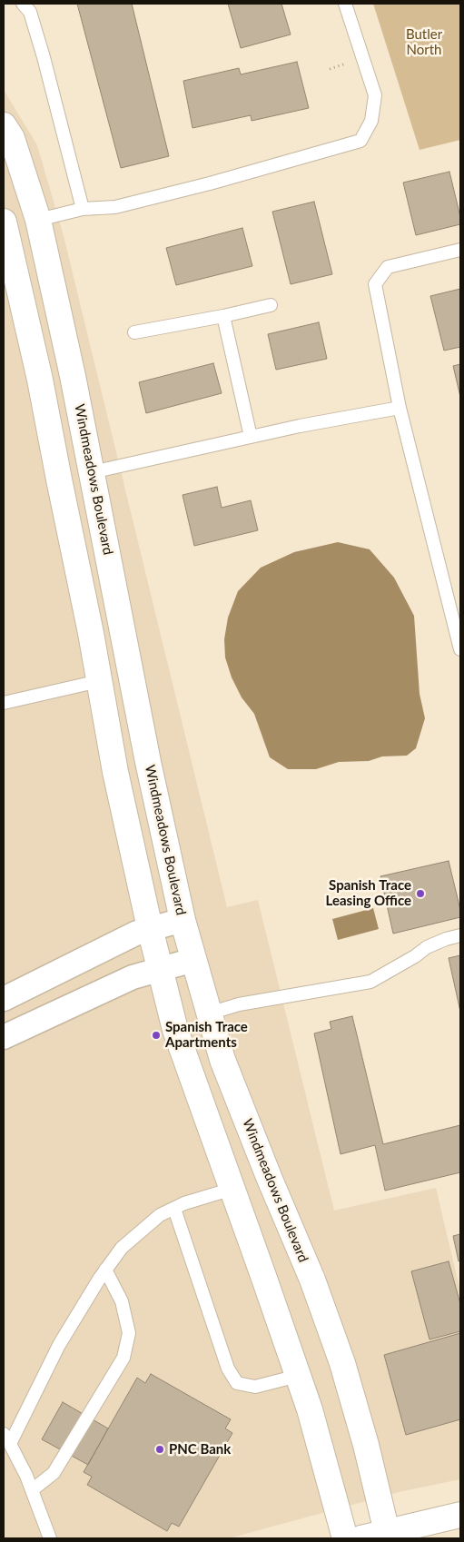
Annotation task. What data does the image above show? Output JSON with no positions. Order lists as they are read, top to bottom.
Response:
{
  "streets": {
    "street": ["Windmeadows Boulevard"]
  },
  "parks": ["Butler North"],
  "places": ["Spanish Trace Leasing Office", "Spanish Trace Apartments", "PNC Bank"]
}
